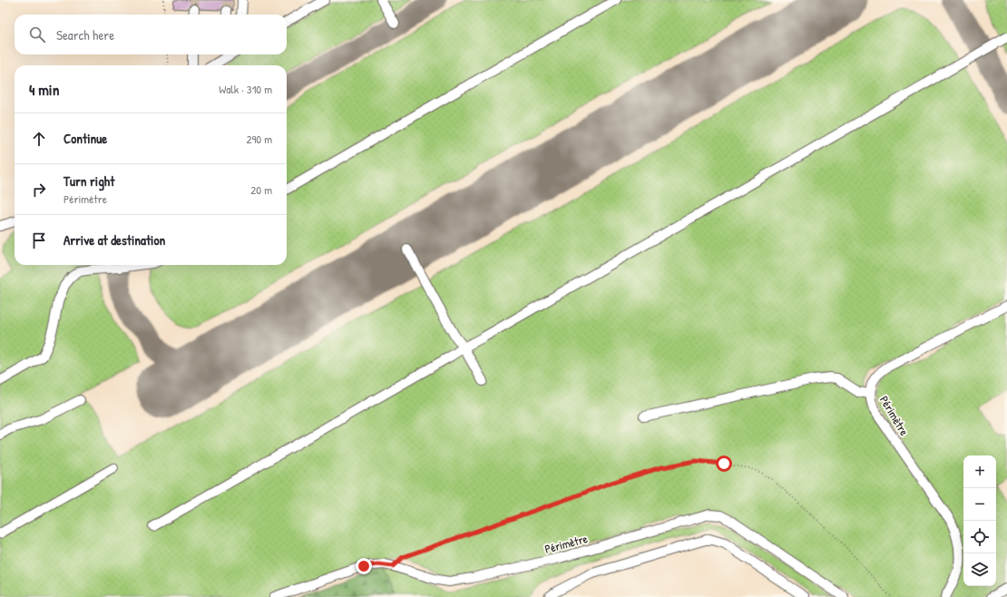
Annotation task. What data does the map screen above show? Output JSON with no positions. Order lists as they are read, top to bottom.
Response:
{
  "streets": {
    "lane": ["Périmètre"]
  },
  "page": {
    "search": "Search here",
    "heading": ["4 min", "Walk · 310 m"],
    "list": [
      ["Continue", "290 m"],
      ["Turn right", "Périmètre", "20 m"],
      "Arrive at destination"
    ],
    "map_buttons": ["+", "−"]
  }
}
